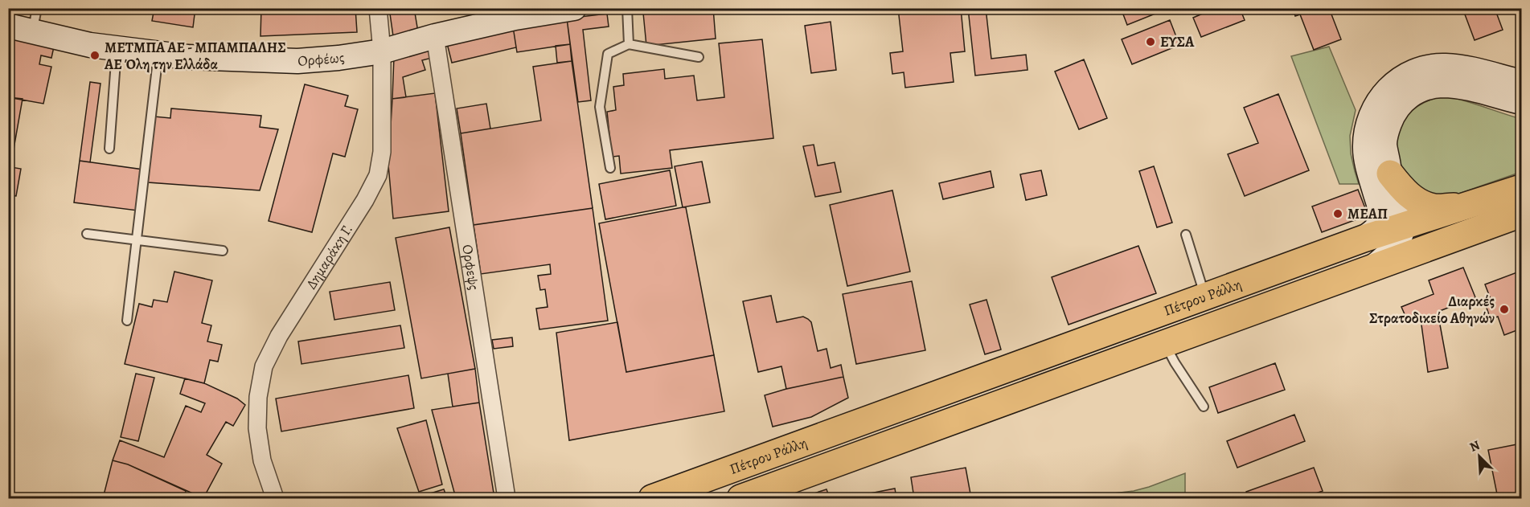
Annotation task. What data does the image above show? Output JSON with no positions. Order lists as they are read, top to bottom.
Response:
{
  "streets": {
    "main road": ["Ορφέως", "Πέτρου Ράλλη"],
    "street": ["Δημαράκη Γ.", "Ορφεψς"]
  },
  "crossings": [
    ["Ορφέως", "Δημαράκη Γ."],
    ["Ορφέως", "Ορφεψς"]
  ],
  "places": [
    "ΕΥΣΑ",
    "ΜΕΤΜΠΑ ΑΕ - ΜΠΑΜΠΑΛΗΣ ΑΕ Όλη την Ελλάδα",
    "ΜΕΑΠ",
    "Διαρκές Στρατοδικείο Αθηνών"
  ],
  "north": "top left"
}
